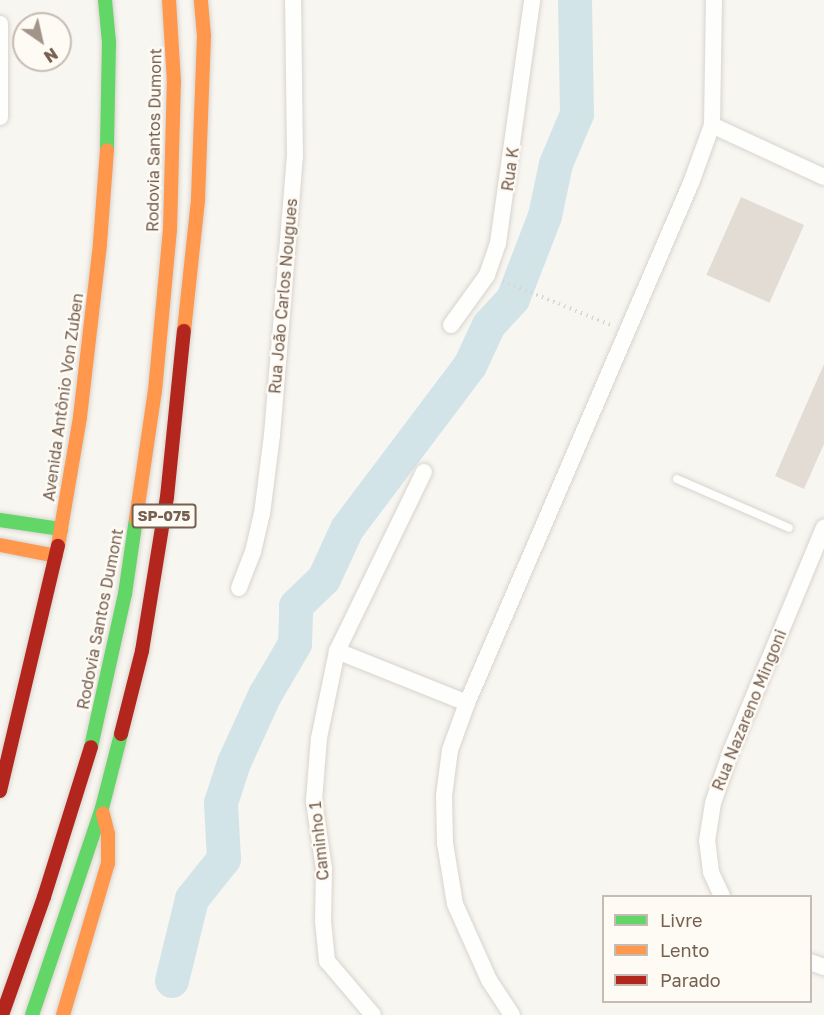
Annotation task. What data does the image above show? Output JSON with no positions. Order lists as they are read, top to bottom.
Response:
{
  "streets": {
    "main road": ["Rodovia Santos Dumont", "Avenida Antônio Von Zuben", "SP-075"],
    "street": [
      "Rua K",
      "Rua João Carlos Nougues",
      "Rua Nazareno Mingoni",
      "Caminho 1"
    ]
  },
  "legend": ["Livre", "Lento", "Parado"],
  "north": "bottom right"
}
